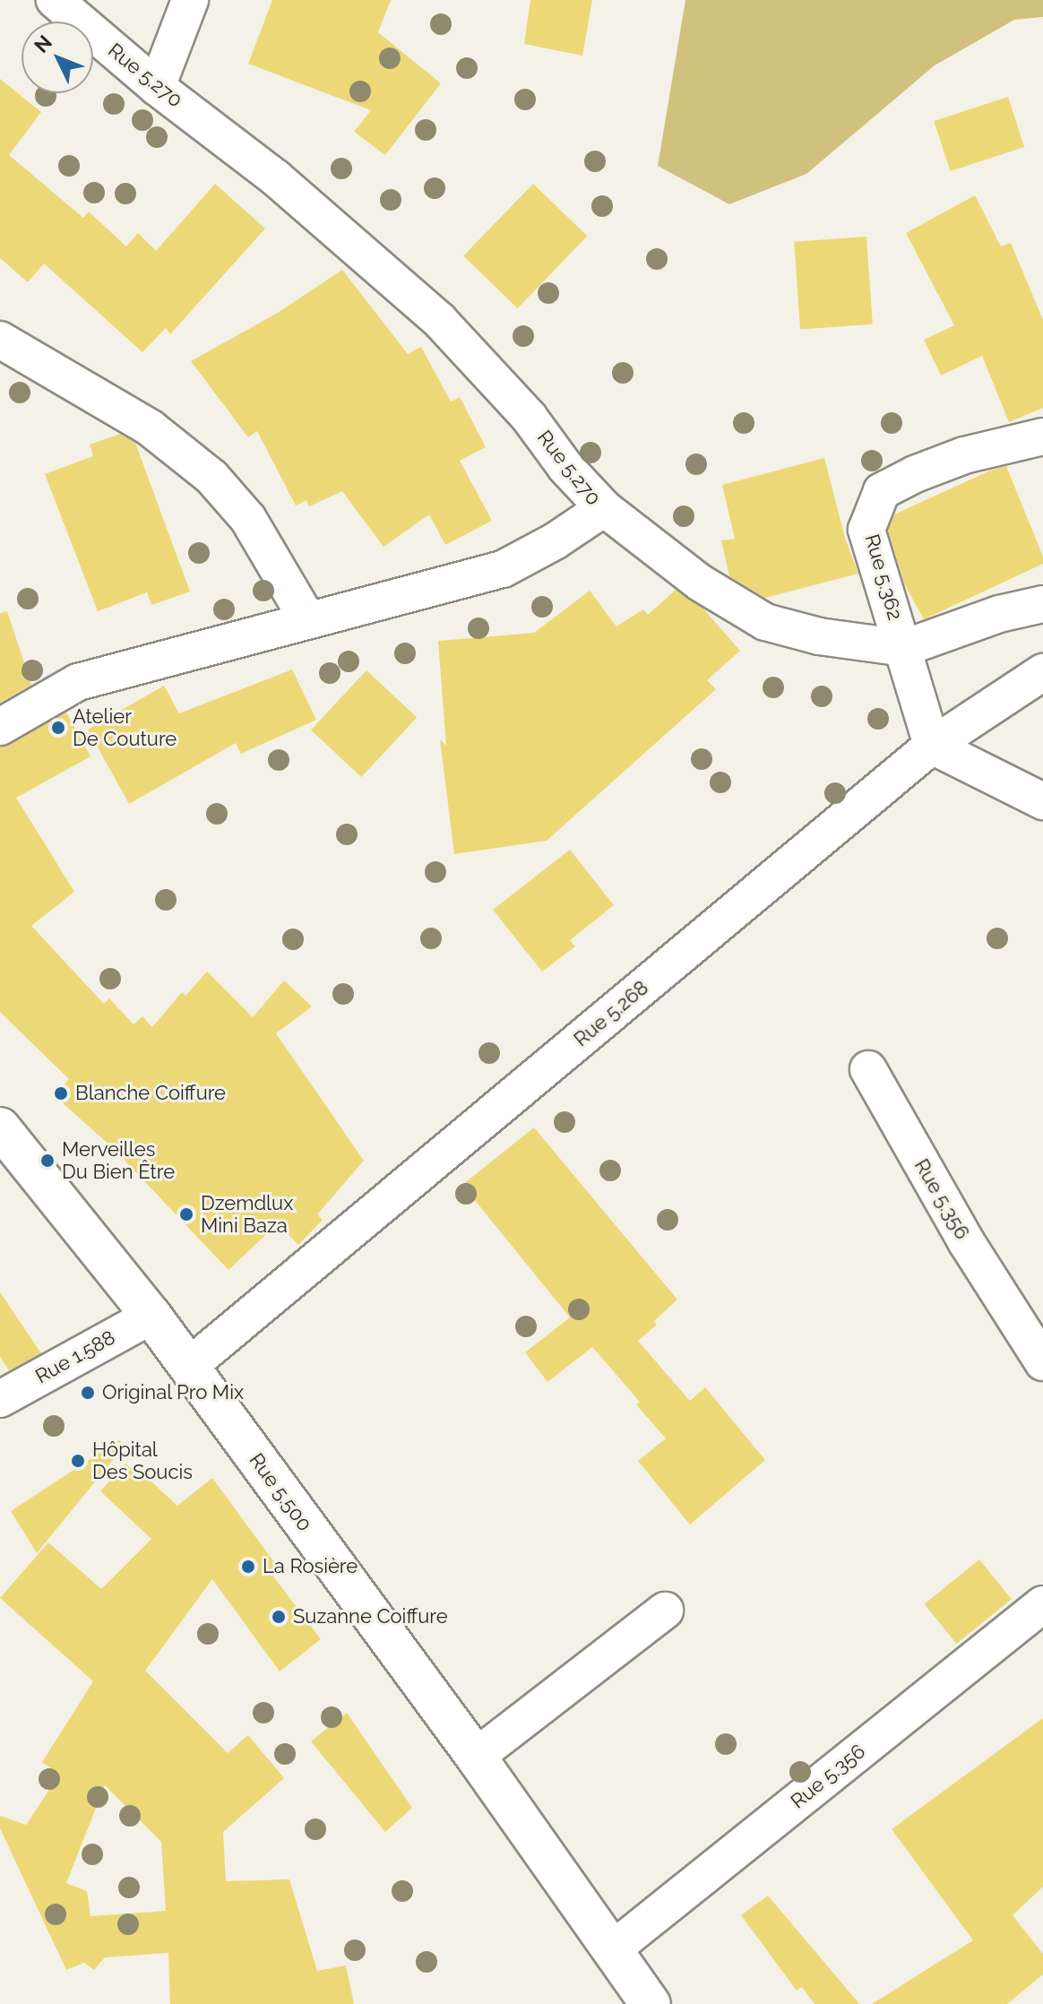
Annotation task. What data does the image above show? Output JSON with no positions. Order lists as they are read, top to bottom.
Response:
{
  "streets": {
    "main road": ["Rue 5.500"],
    "street": [
      "Rue 5.270",
      "Rue 5.362",
      "Rue 5.268",
      "Rue 5.356",
      "Rue 1.588"
    ]
  },
  "crossings": [
    ["Rue 5.362", "Rue 5.268"],
    ["Rue 5.268", "Rue 5.500"],
    ["Rue 5.356", "Rue 5.500"],
    ["Rue 1.588", "Rue 5.500"]
  ],
  "places": [
    "Atelier De Couture",
    "Blanche Coiffure",
    "Merveilles Du Bien Être",
    "Dzemdlux Mini Baza",
    "Original Pro Mix",
    "Hôpital Des Soucis",
    "La Rosière",
    "Suzanne Coiffure"
  ],
  "north": "top left"
}
